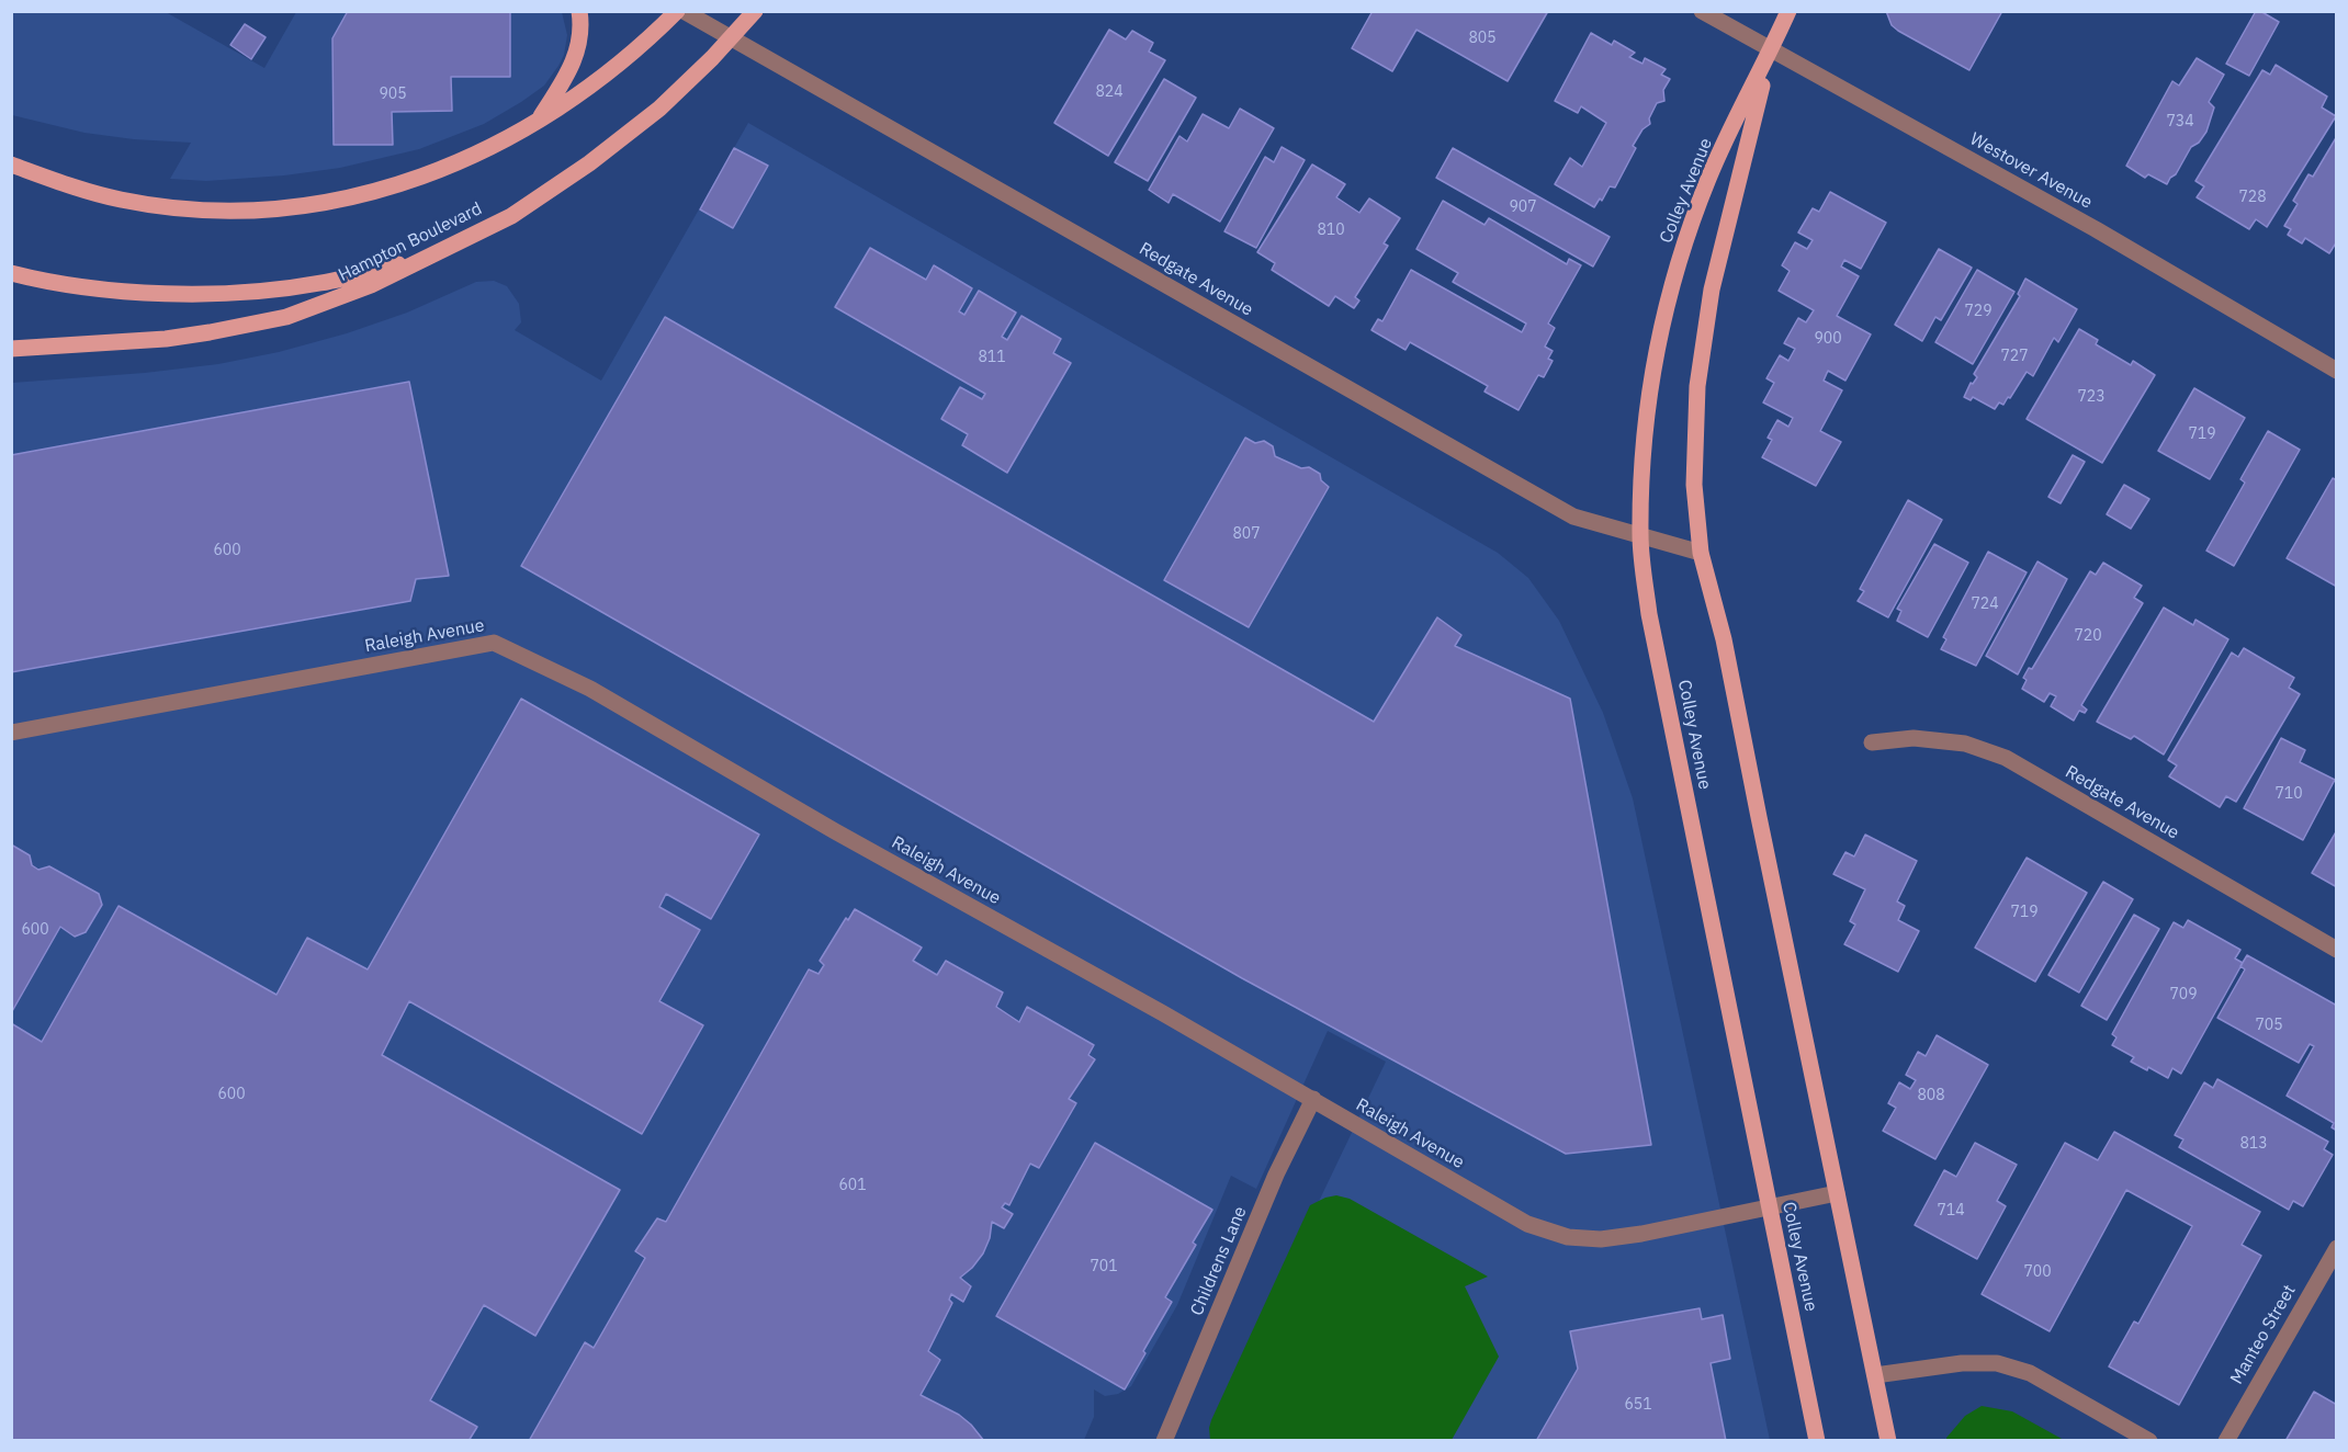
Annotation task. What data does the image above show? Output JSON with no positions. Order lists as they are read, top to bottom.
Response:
{
  "streets": {
    "main road": ["Colley Avenue", "Hampton Boulevard"],
    "street": [
      "Westover Avenue",
      "Redgate Avenue",
      "Raleigh Avenue",
      "Childrens Lane",
      "Manteo Street"
    ]
  },
  "crossings": [
    ["Westover Avenue", "Colley Avenue"],
    ["Colley Avenue", "Redgate Avenue"],
    ["Colley Avenue", "Raleigh Avenue"],
    ["Hampton Boulevard", "Redgate Avenue"],
    ["Raleigh Avenue", "Childrens Lane"]
  ],
  "house_numbers": [
    "805",
    "824",
    "905",
    "734",
    "728",
    "907",
    "810",
    "729",
    "900",
    "727",
    "811",
    "723",
    "719",
    "807",
    "600",
    "724",
    "720",
    "710",
    "719",
    "600",
    "709",
    "705",
    "600",
    "808",
    "813",
    "601",
    "714",
    "701",
    "700",
    "651"
  ]
}
